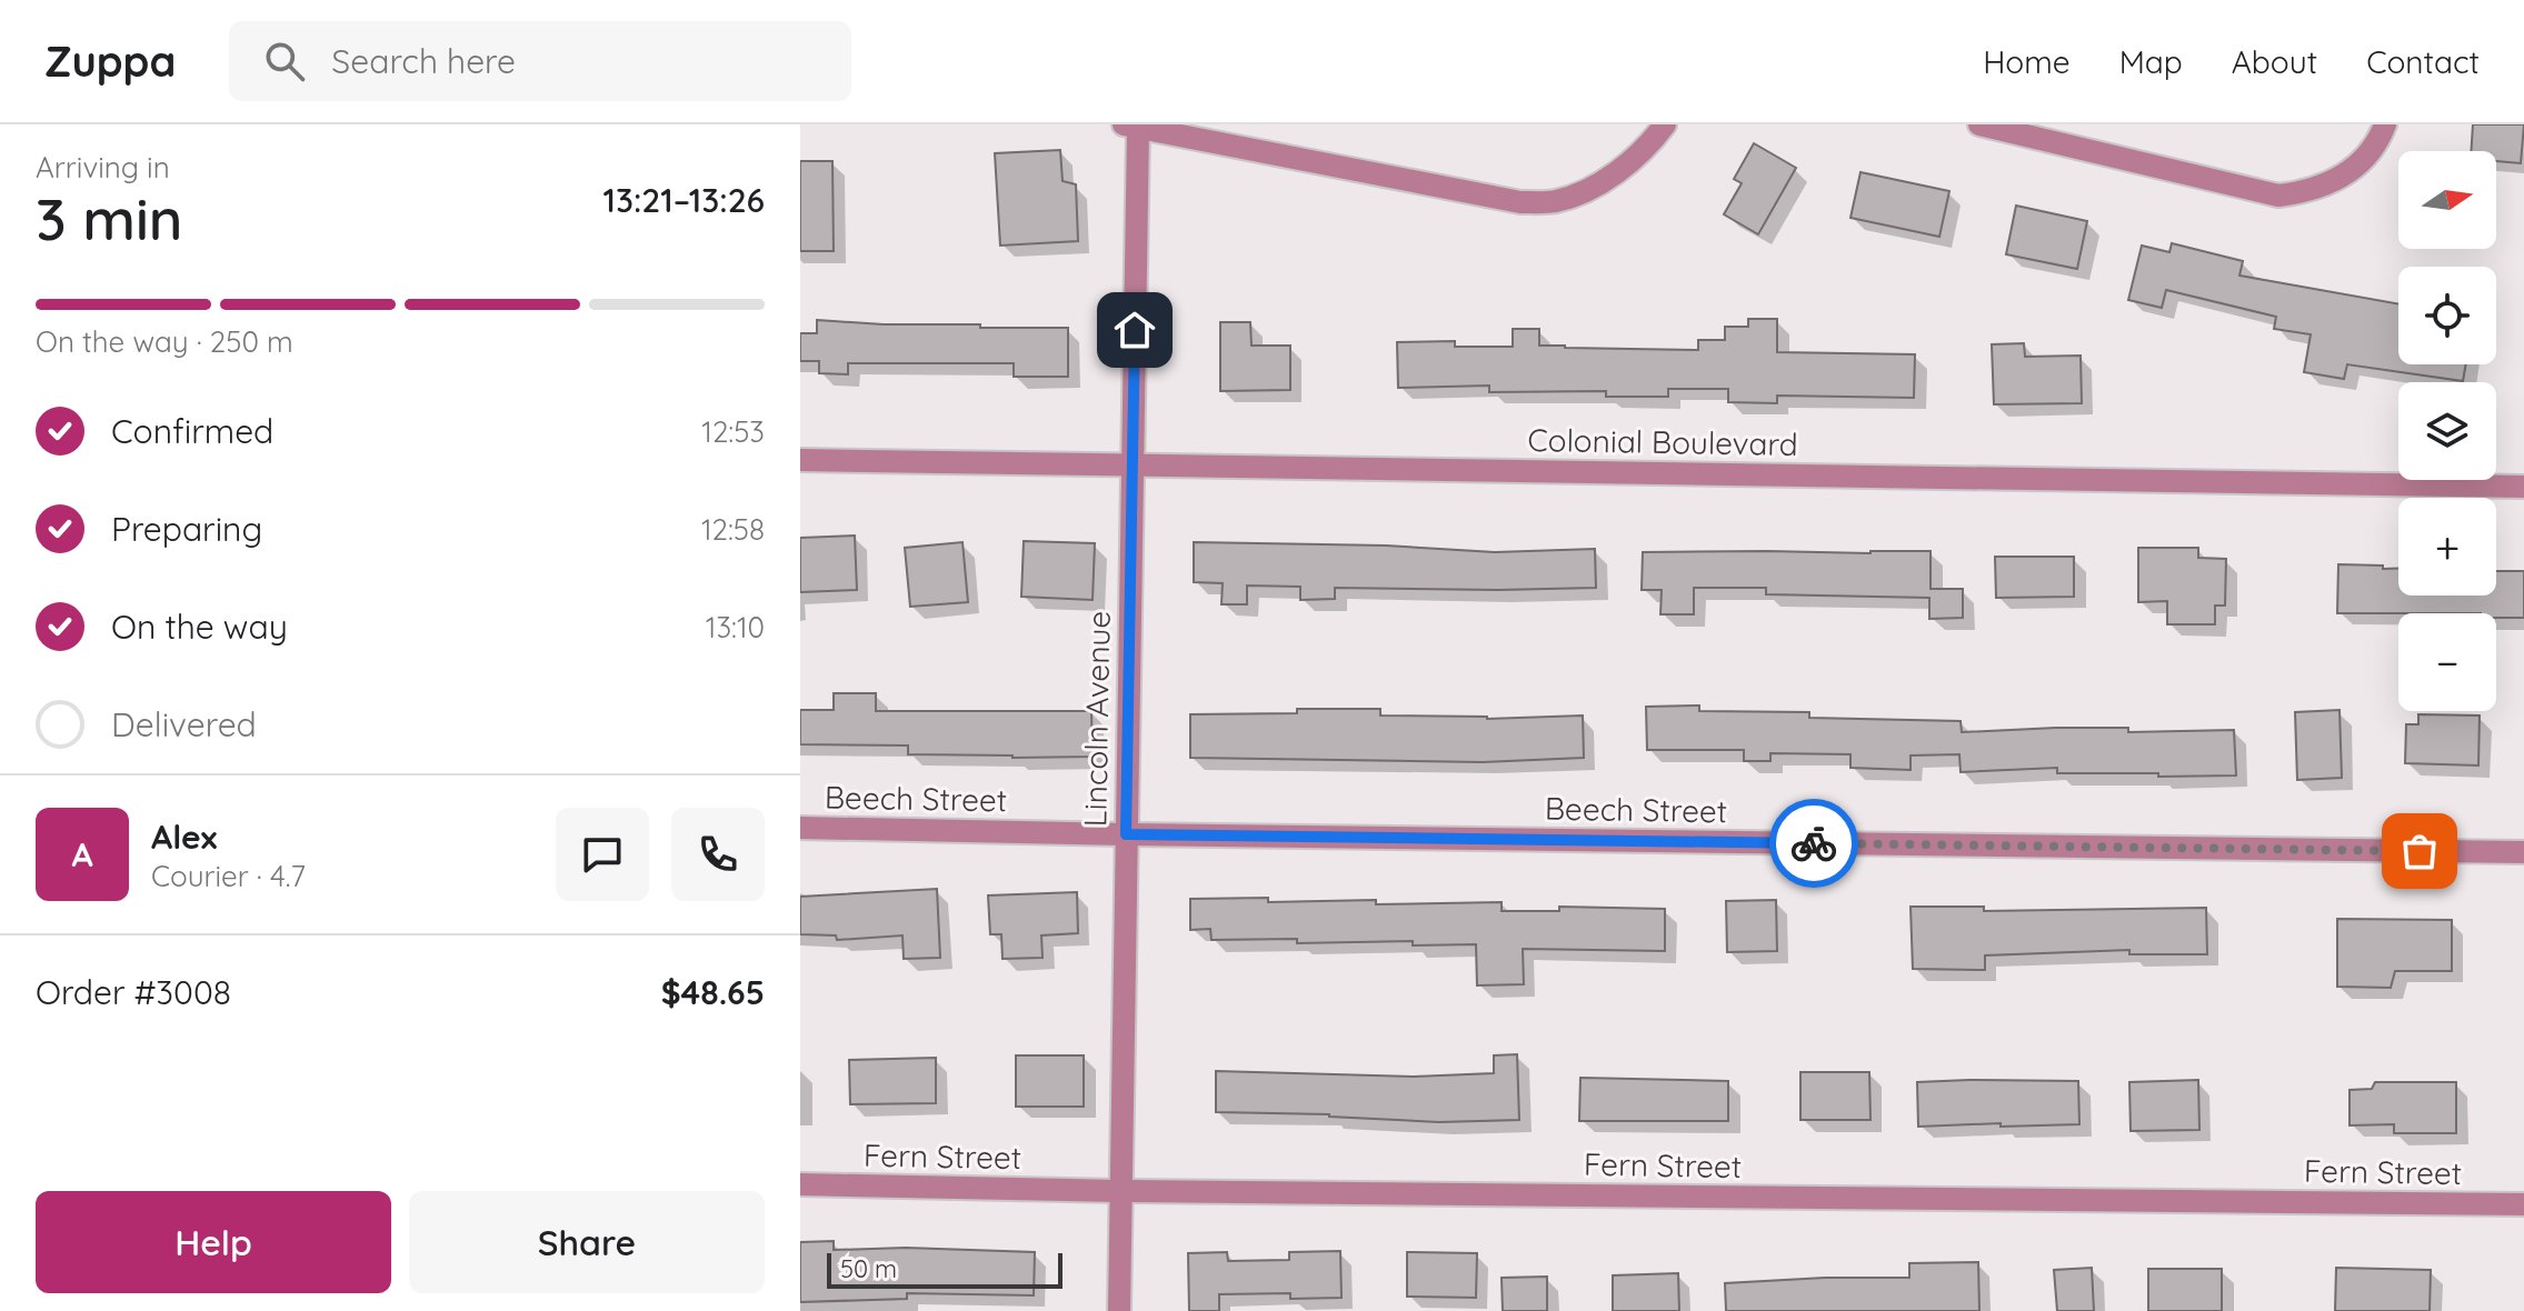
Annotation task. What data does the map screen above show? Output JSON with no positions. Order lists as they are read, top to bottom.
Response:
{
  "streets": {
    "street": [
      "Colonial Boulevard",
      "Lincoln Avenue",
      "Beech Street",
      "Fern Street"
    ]
  },
  "crossings": [
    ["Colonial Boulevard", "Lincoln Avenue"],
    ["Lincoln Avenue", "Beech Street"],
    ["Lincoln Avenue", "Fern Street"]
  ],
  "scale_bar": "50 m",
  "north": "right",
  "page": {
    "header": "Zuppa",
    "search": "Search here",
    "nav": [
      "Home",
      "Map",
      "About",
      "Contact"
    ],
    "heading": ["3 min", "Arriving in", "13:21–13:26"],
    "panel": [
      "Alex",
      "Courier · 4.7",
      "Order #3008",
      "$48.65"
    ],
    "map_buttons": ["+", "−"],
    "bar": "On the way · 250 m",
    "list": [
      ["Confirmed", "12:53"],
      ["Preparing", "12:58"],
      ["On the way", "13:10"],
      "Delivered"
    ],
    "round": "A",
    "buttons": ["Help", "Share"],
    "scale": "50 m"
  }
}
